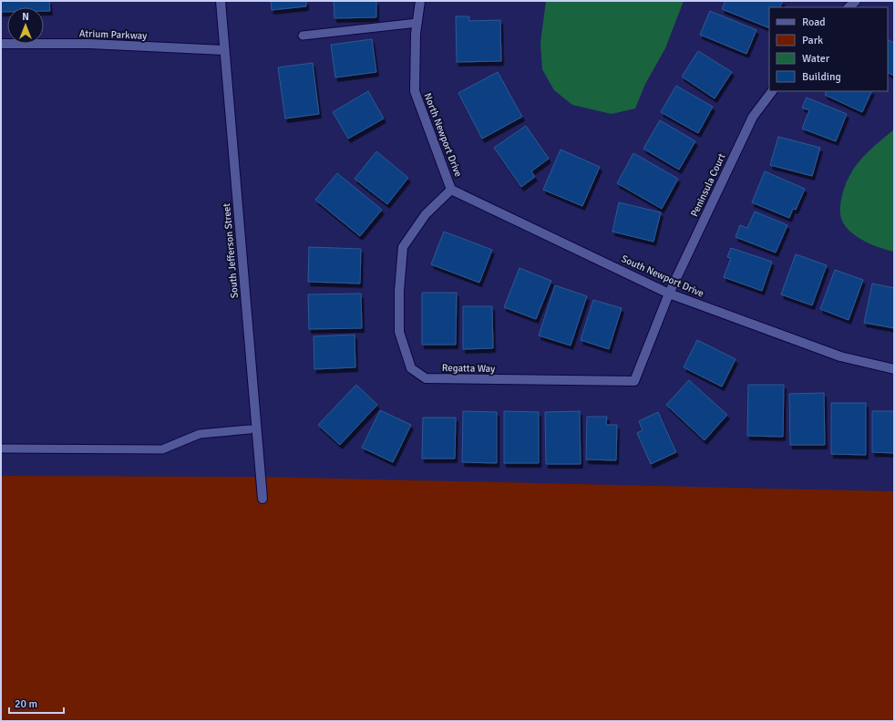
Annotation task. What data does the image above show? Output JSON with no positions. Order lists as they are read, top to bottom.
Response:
{
  "streets": {
    "street": [
      "Atrium Parkway",
      "North Newport Drive",
      "Peninsula Court",
      "South Jefferson Street",
      "South Newport Drive",
      "Regatta Way"
    ]
  },
  "crossings": [
    ["Atrium Parkway", "South Jefferson Street"],
    ["North Newport Drive", "South Newport Drive"],
    ["North Newport Drive", "Regatta Way"],
    ["Peninsula Court", "South Newport Drive"],
    ["Peninsula Court", "Regatta Way"],
    ["South Newport Drive", "Regatta Way"]
  ],
  "legend": [
    "Road",
    "Park",
    "Water",
    "Building"
  ],
  "scale_bar": "20 m",
  "north": "top"
}
